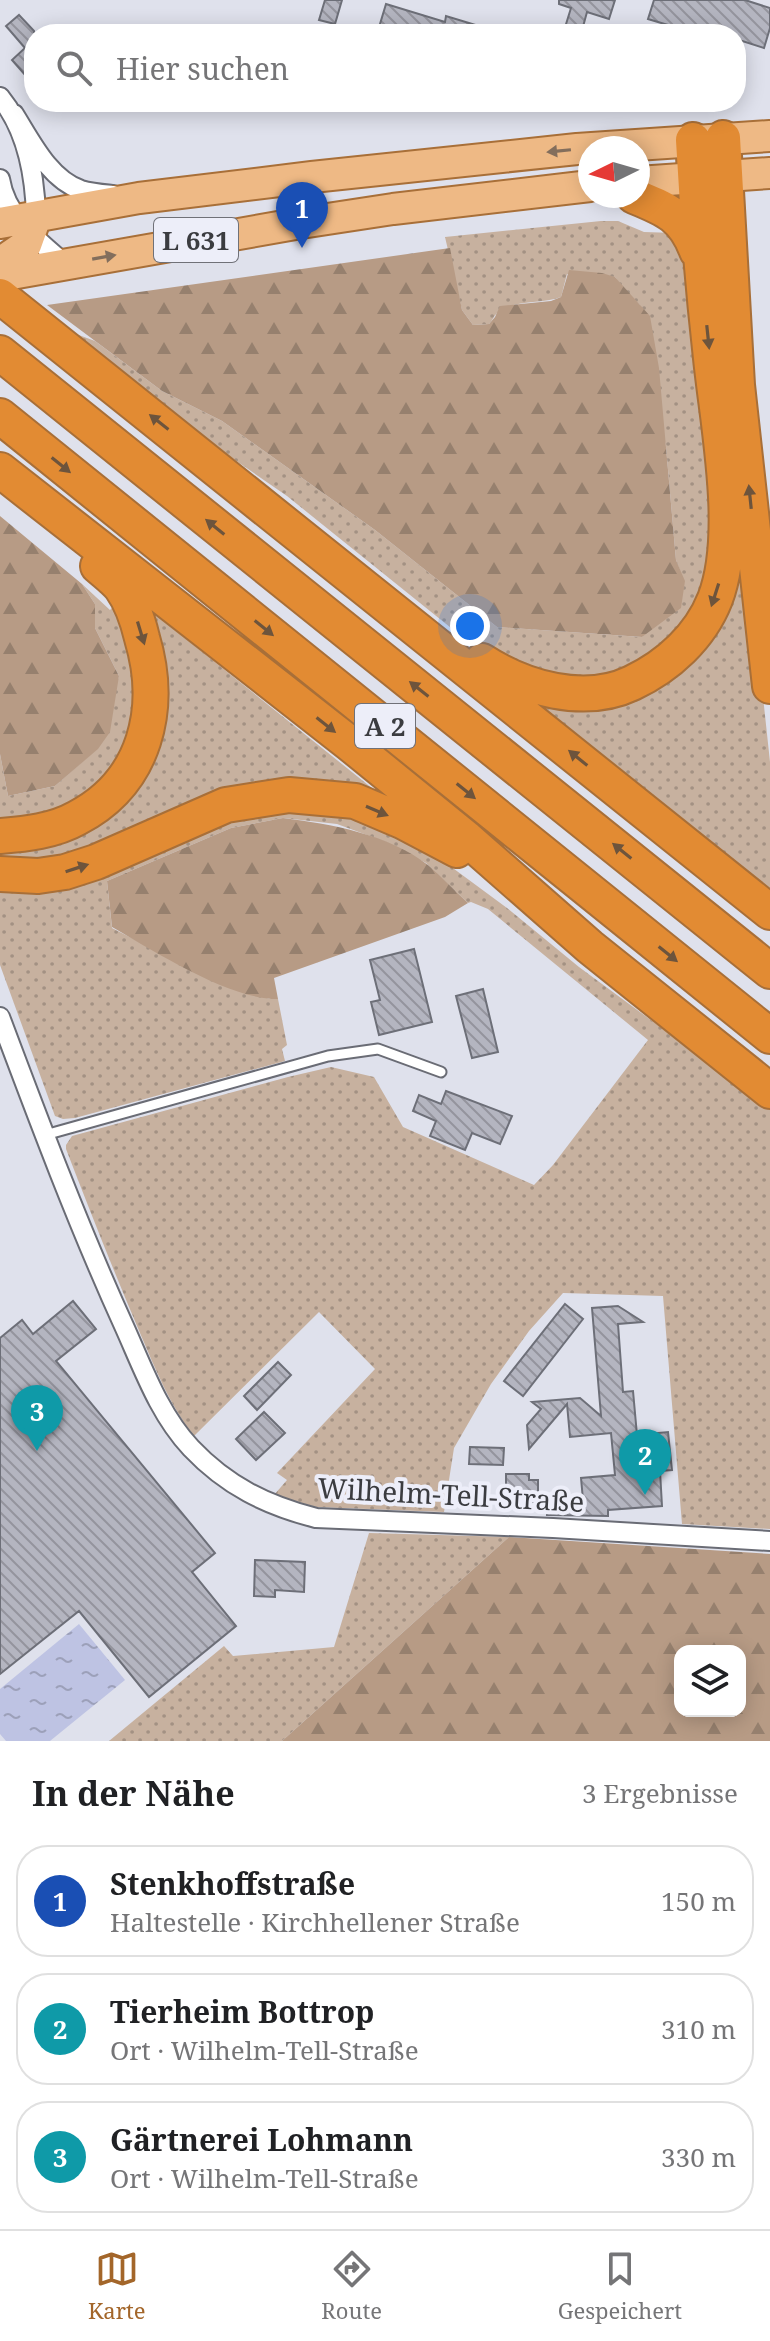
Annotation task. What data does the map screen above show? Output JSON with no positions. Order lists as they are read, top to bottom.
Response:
{
  "streets": {
    "highway": ["A 2"],
    "main road": ["L 631"],
    "street": ["Wilhelm-Tell-Straße"]
  },
  "north": "left",
  "page": {
    "search": "Hier suchen",
    "pins": ["1", "3", "2"],
    "heading": ["In der Nähe", "3 Ergebnisse"],
    "list": [
      {
        "mark": "1",
        "name": "Stenkhoffstraße",
        "note": "Haltestelle · Kirchhellener Straße",
        "value": "150 m"
      },
      {
        "mark": "2",
        "name": "Tierheim Bottrop",
        "note": "Ort · Wilhelm-Tell-Straße",
        "value": "310 m"
      },
      {
        "mark": "3",
        "name": "Gärtnerei Lohmann",
        "note": "Ort · Wilhelm-Tell-Straße",
        "value": "330 m"
      }
    ],
    "nav": ["Karte", "Route", "Gespeichert"]
  }
}
